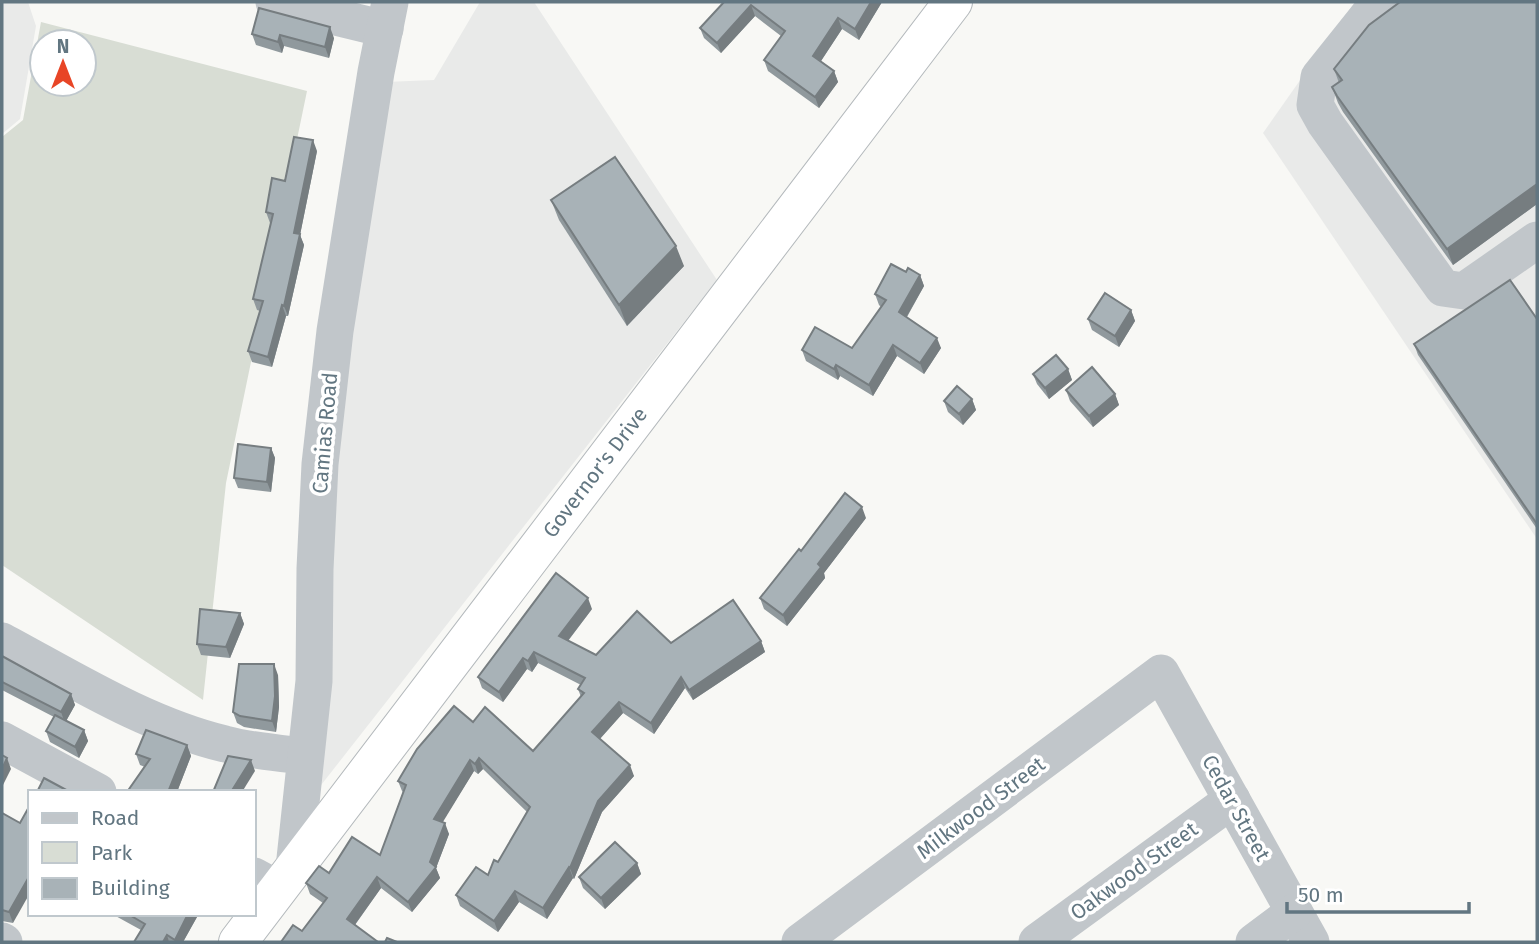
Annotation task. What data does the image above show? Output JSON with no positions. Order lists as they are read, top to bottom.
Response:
{
  "streets": {
    "highway": ["Governor's Drive"],
    "street": [
      "Camias Road",
      "Milkwood Street",
      "Cedar Street",
      "Oakwood Street"
    ]
  },
  "crossings": [
    ["Camias Road", "Governor's Drive"],
    ["Milkwood Street", "Cedar Street"],
    ["Cedar Street", "Oakwood Street"]
  ],
  "legend": ["Road", "Park", "Building"],
  "scale_bar": "50 m",
  "north": "top"
}
